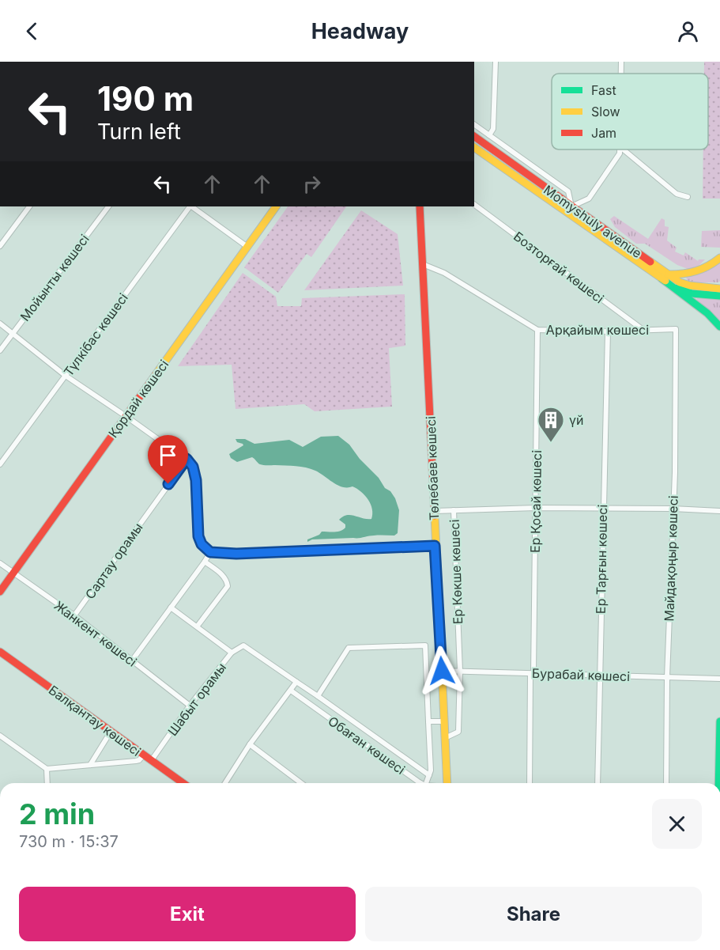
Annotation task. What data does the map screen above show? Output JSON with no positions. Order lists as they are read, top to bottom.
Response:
{
  "streets": {
    "street": [
      "Momyshuly avenue",
      "Бозторғай көшесі",
      "Мойынты көшесі",
      "Арқайым көшесі",
      "Түлкібас көшесі",
      "Қордай көшесі",
      "Төлебаев көшесі",
      "Ер Қосай көшесі",
      "Майдақоңыр көшесі",
      "Ер Тарғын көшесі",
      "Сартау орамы",
      "Ер Көкше көшесі",
      "Жанкент көшесі",
      "Бурабай көшесі",
      "Шабыт орамы",
      "Балқантау көшесі",
      "Обаған көшесі"
    ]
  },
  "crossings": [
    ["Бозторғай көшесі", "Арқайым көшесі"],
    ["Арқайым көшесі", "Төлебаев көшесі"],
    ["Арқайым көшесі", "Ер Қосай көшесі"],
    ["Арқайым көшесі", "Майдақоңыр көшесі"],
    ["Арқайым көшесі", "Ер Тарғын көшесі"],
    ["Қордай көшесі", "Жанкент көшесі"],
    ["Төлебаев көшесі", "Ер Көкше көшесі"],
    ["Төлебаев көшесі", "Бурабай көшесі"],
    ["Ер Қосай көшесі", "Бурабай көшесі"],
    ["Майдақоңыр көшесі", "Бурабай көшесі"],
    ["Ер Тарғын көшесі", "Бурабай көшесі"],
    ["Сартау орамы", "Жанкент көшесі"],
    ["Ер Көкше көшесі", "Бурабай көшесі"],
    ["Жанкент көшесі", "Шабыт орамы"],
    ["Шабыт орамы", "Балқантау көшесі"]
  ],
  "places": {
    "building": ["үй"]
  },
  "legend": ["Fast", "Slow", "Jam"],
  "page": {
    "header": "Headway",
    "turn": ["190 m", "Turn left"],
    "heading": ["2 min", "730 m · 15:37"],
    "buttons": ["Exit", "Share"]
  }
}
